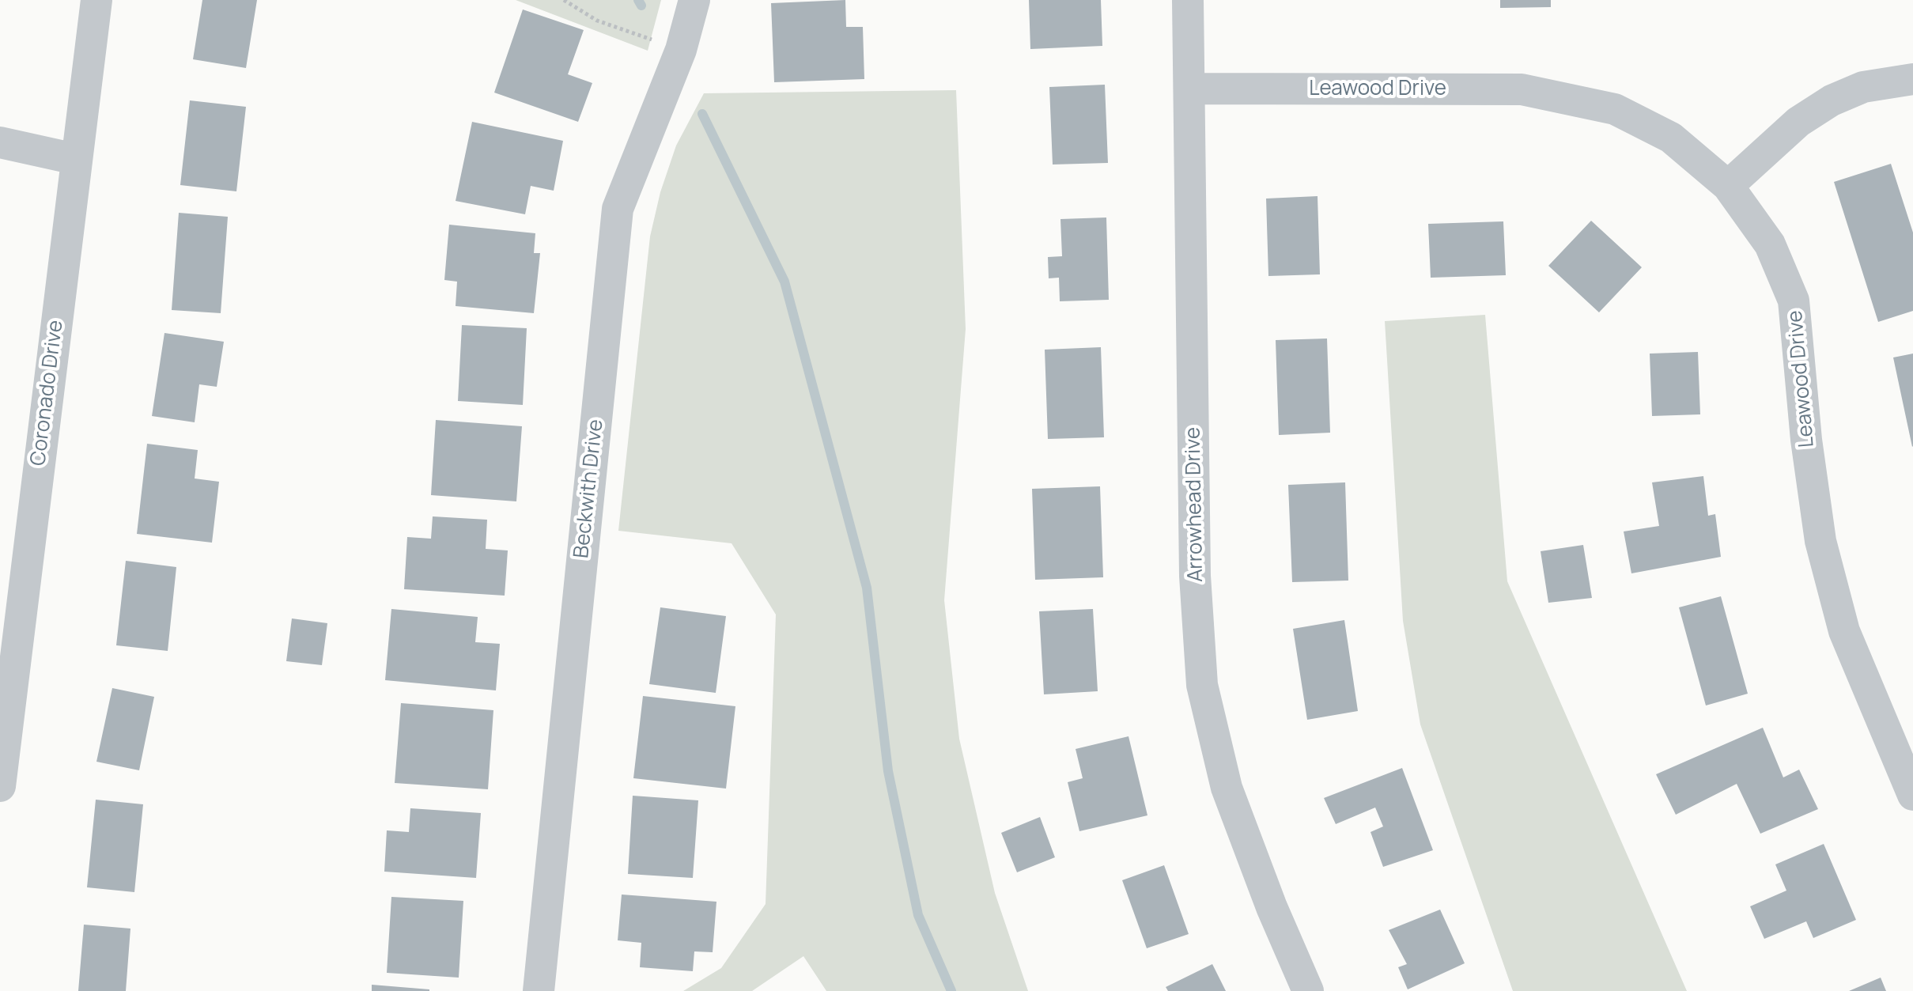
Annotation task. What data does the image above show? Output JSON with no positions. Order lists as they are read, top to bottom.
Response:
{
  "streets": {
    "street": [
      "Leawood Drive",
      "Coronado Drive",
      "Beckwith Drive",
      "Arrowhead Drive"
    ]
  },
  "crossings": [
    ["Leawood Drive", "Arrowhead Drive"]
  ]
}
